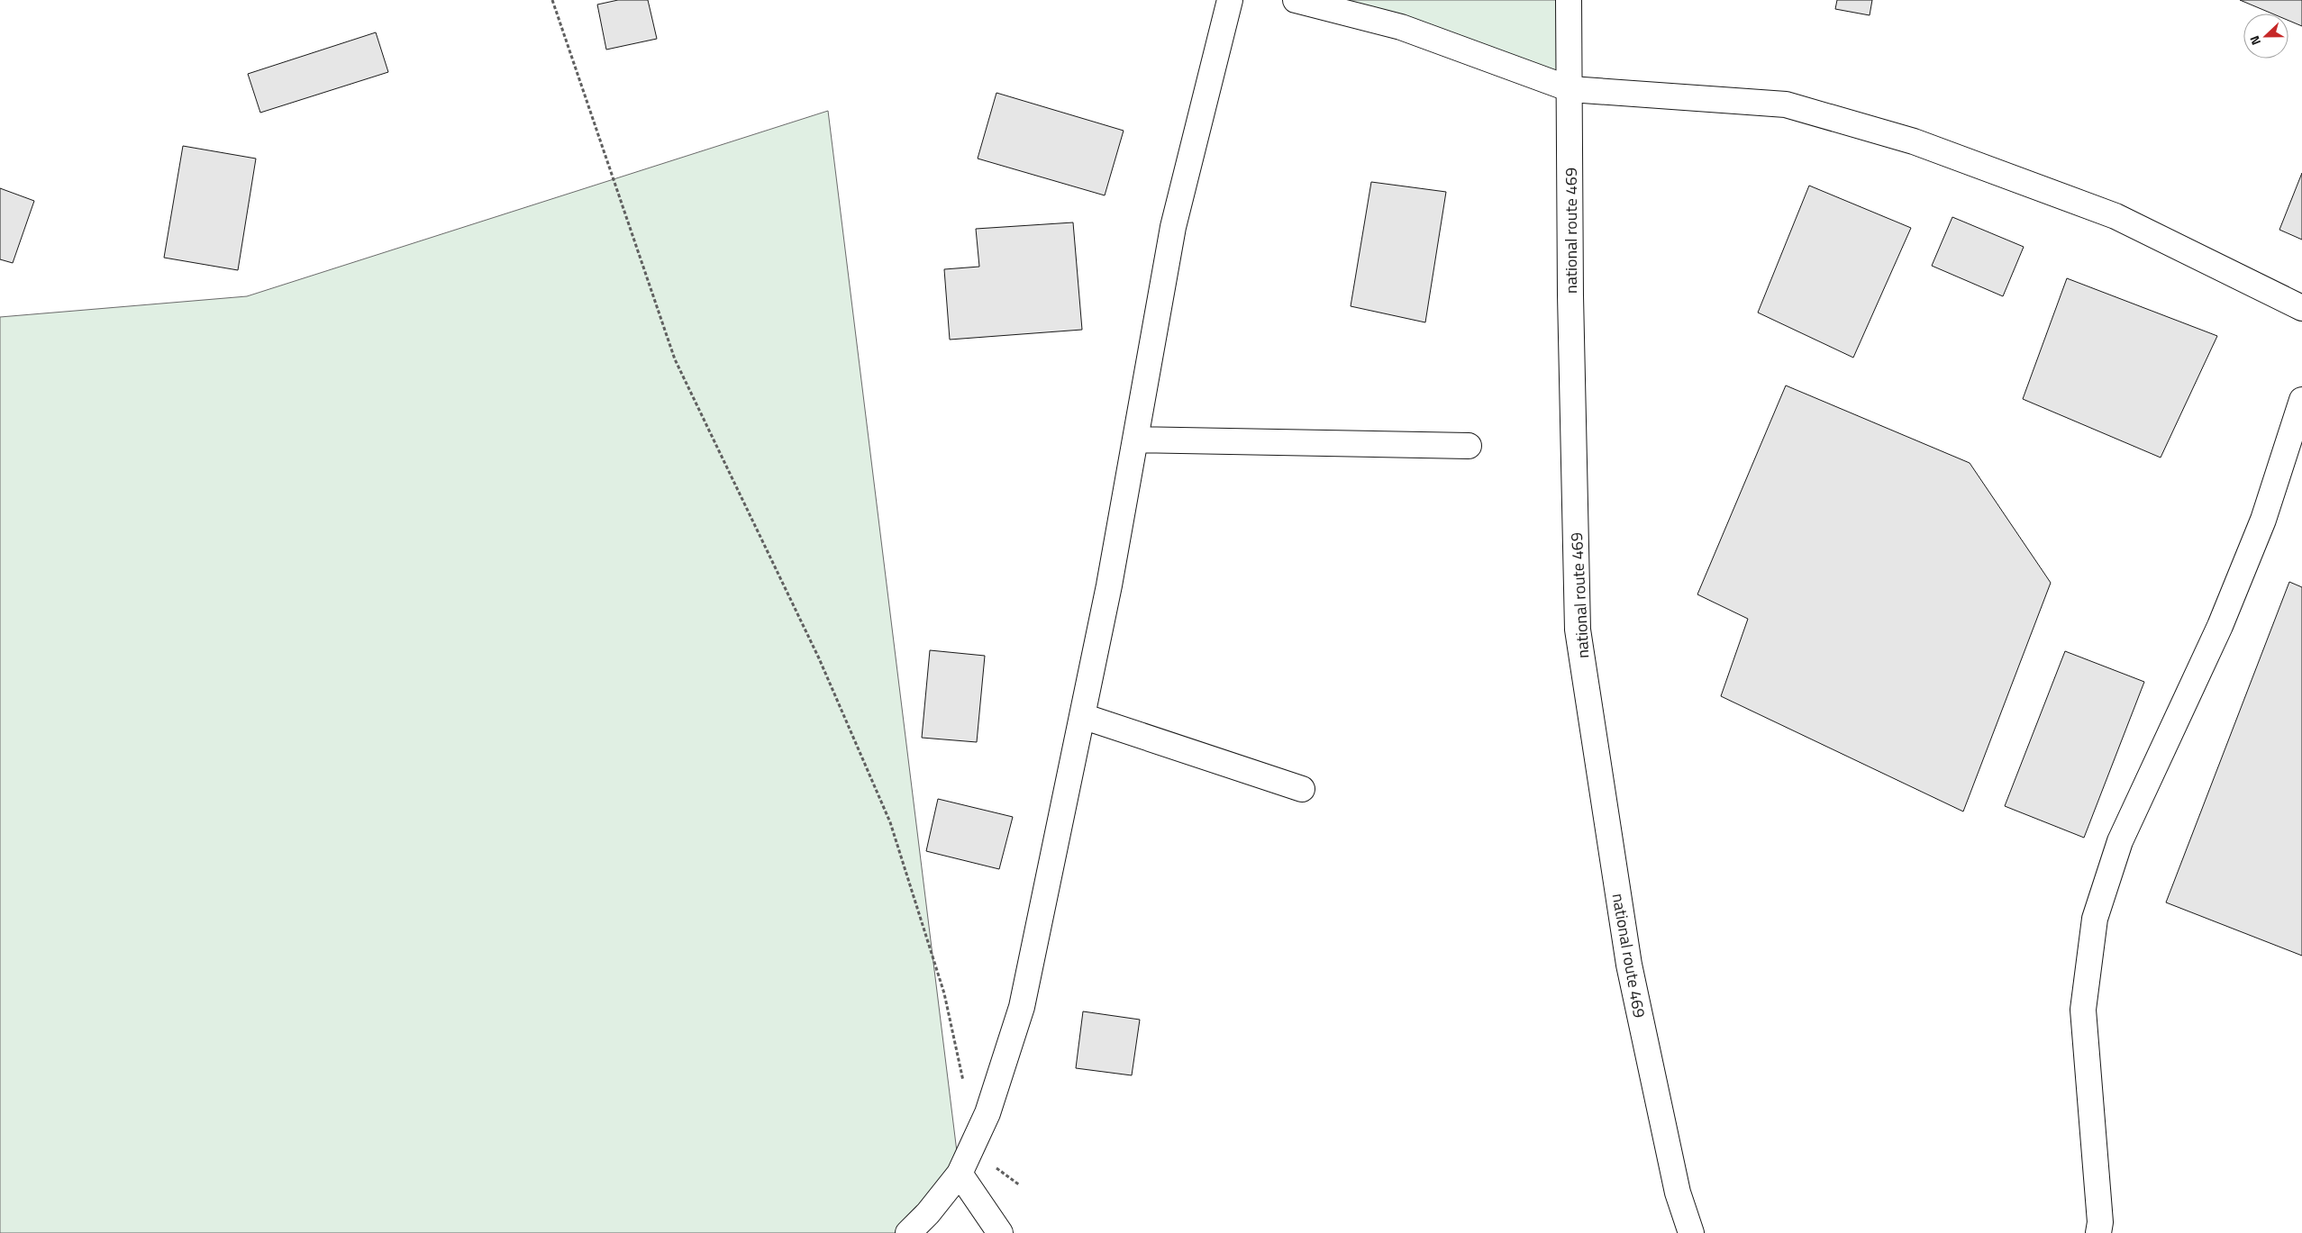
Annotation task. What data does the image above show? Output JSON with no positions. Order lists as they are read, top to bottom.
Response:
{
  "streets": {
    "main road": ["national route 469"]
  },
  "north": "left"
}
